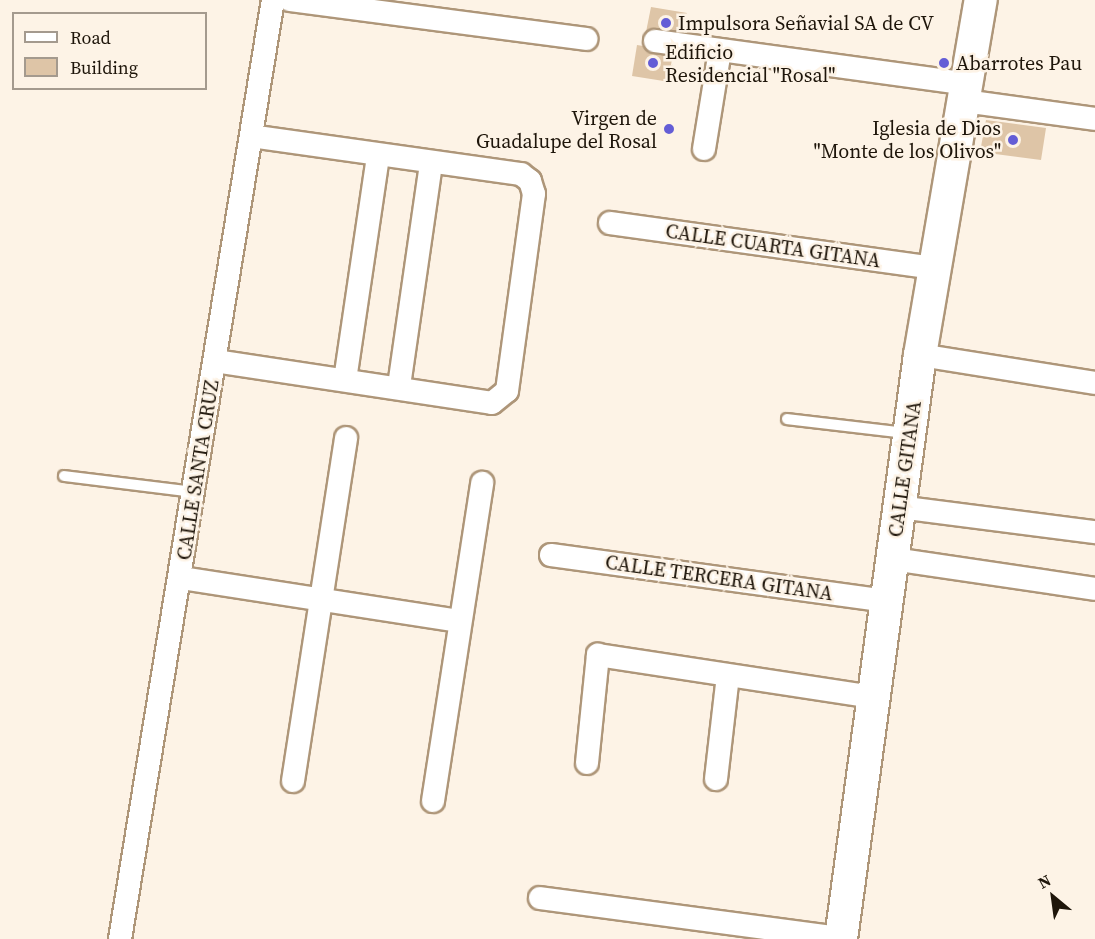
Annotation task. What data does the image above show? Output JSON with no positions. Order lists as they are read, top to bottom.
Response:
{
  "streets": {
    "street": [
      "CALLE CUARTA GITANA",
      "CALLE GITANA",
      "CALLE SANTA CRUZ",
      "CALLE TERCERA GITANA"
    ]
  },
  "crossings": [
    ["CALLE CUARTA GITANA", "CALLE GITANA"],
    ["CALLE GITANA", "CALLE TERCERA GITANA"]
  ],
  "places": [
    "Impulsora Señavial SA de CV",
    "Edificio Residencial \"Rosal\"",
    "Abarrotes Pau",
    "Virgen de Guadalupe del Rosal",
    "Iglesia de Dios \"Monte de los Olivos\""
  ],
  "legend": ["Road", "Building"],
  "north": "top left"
}
